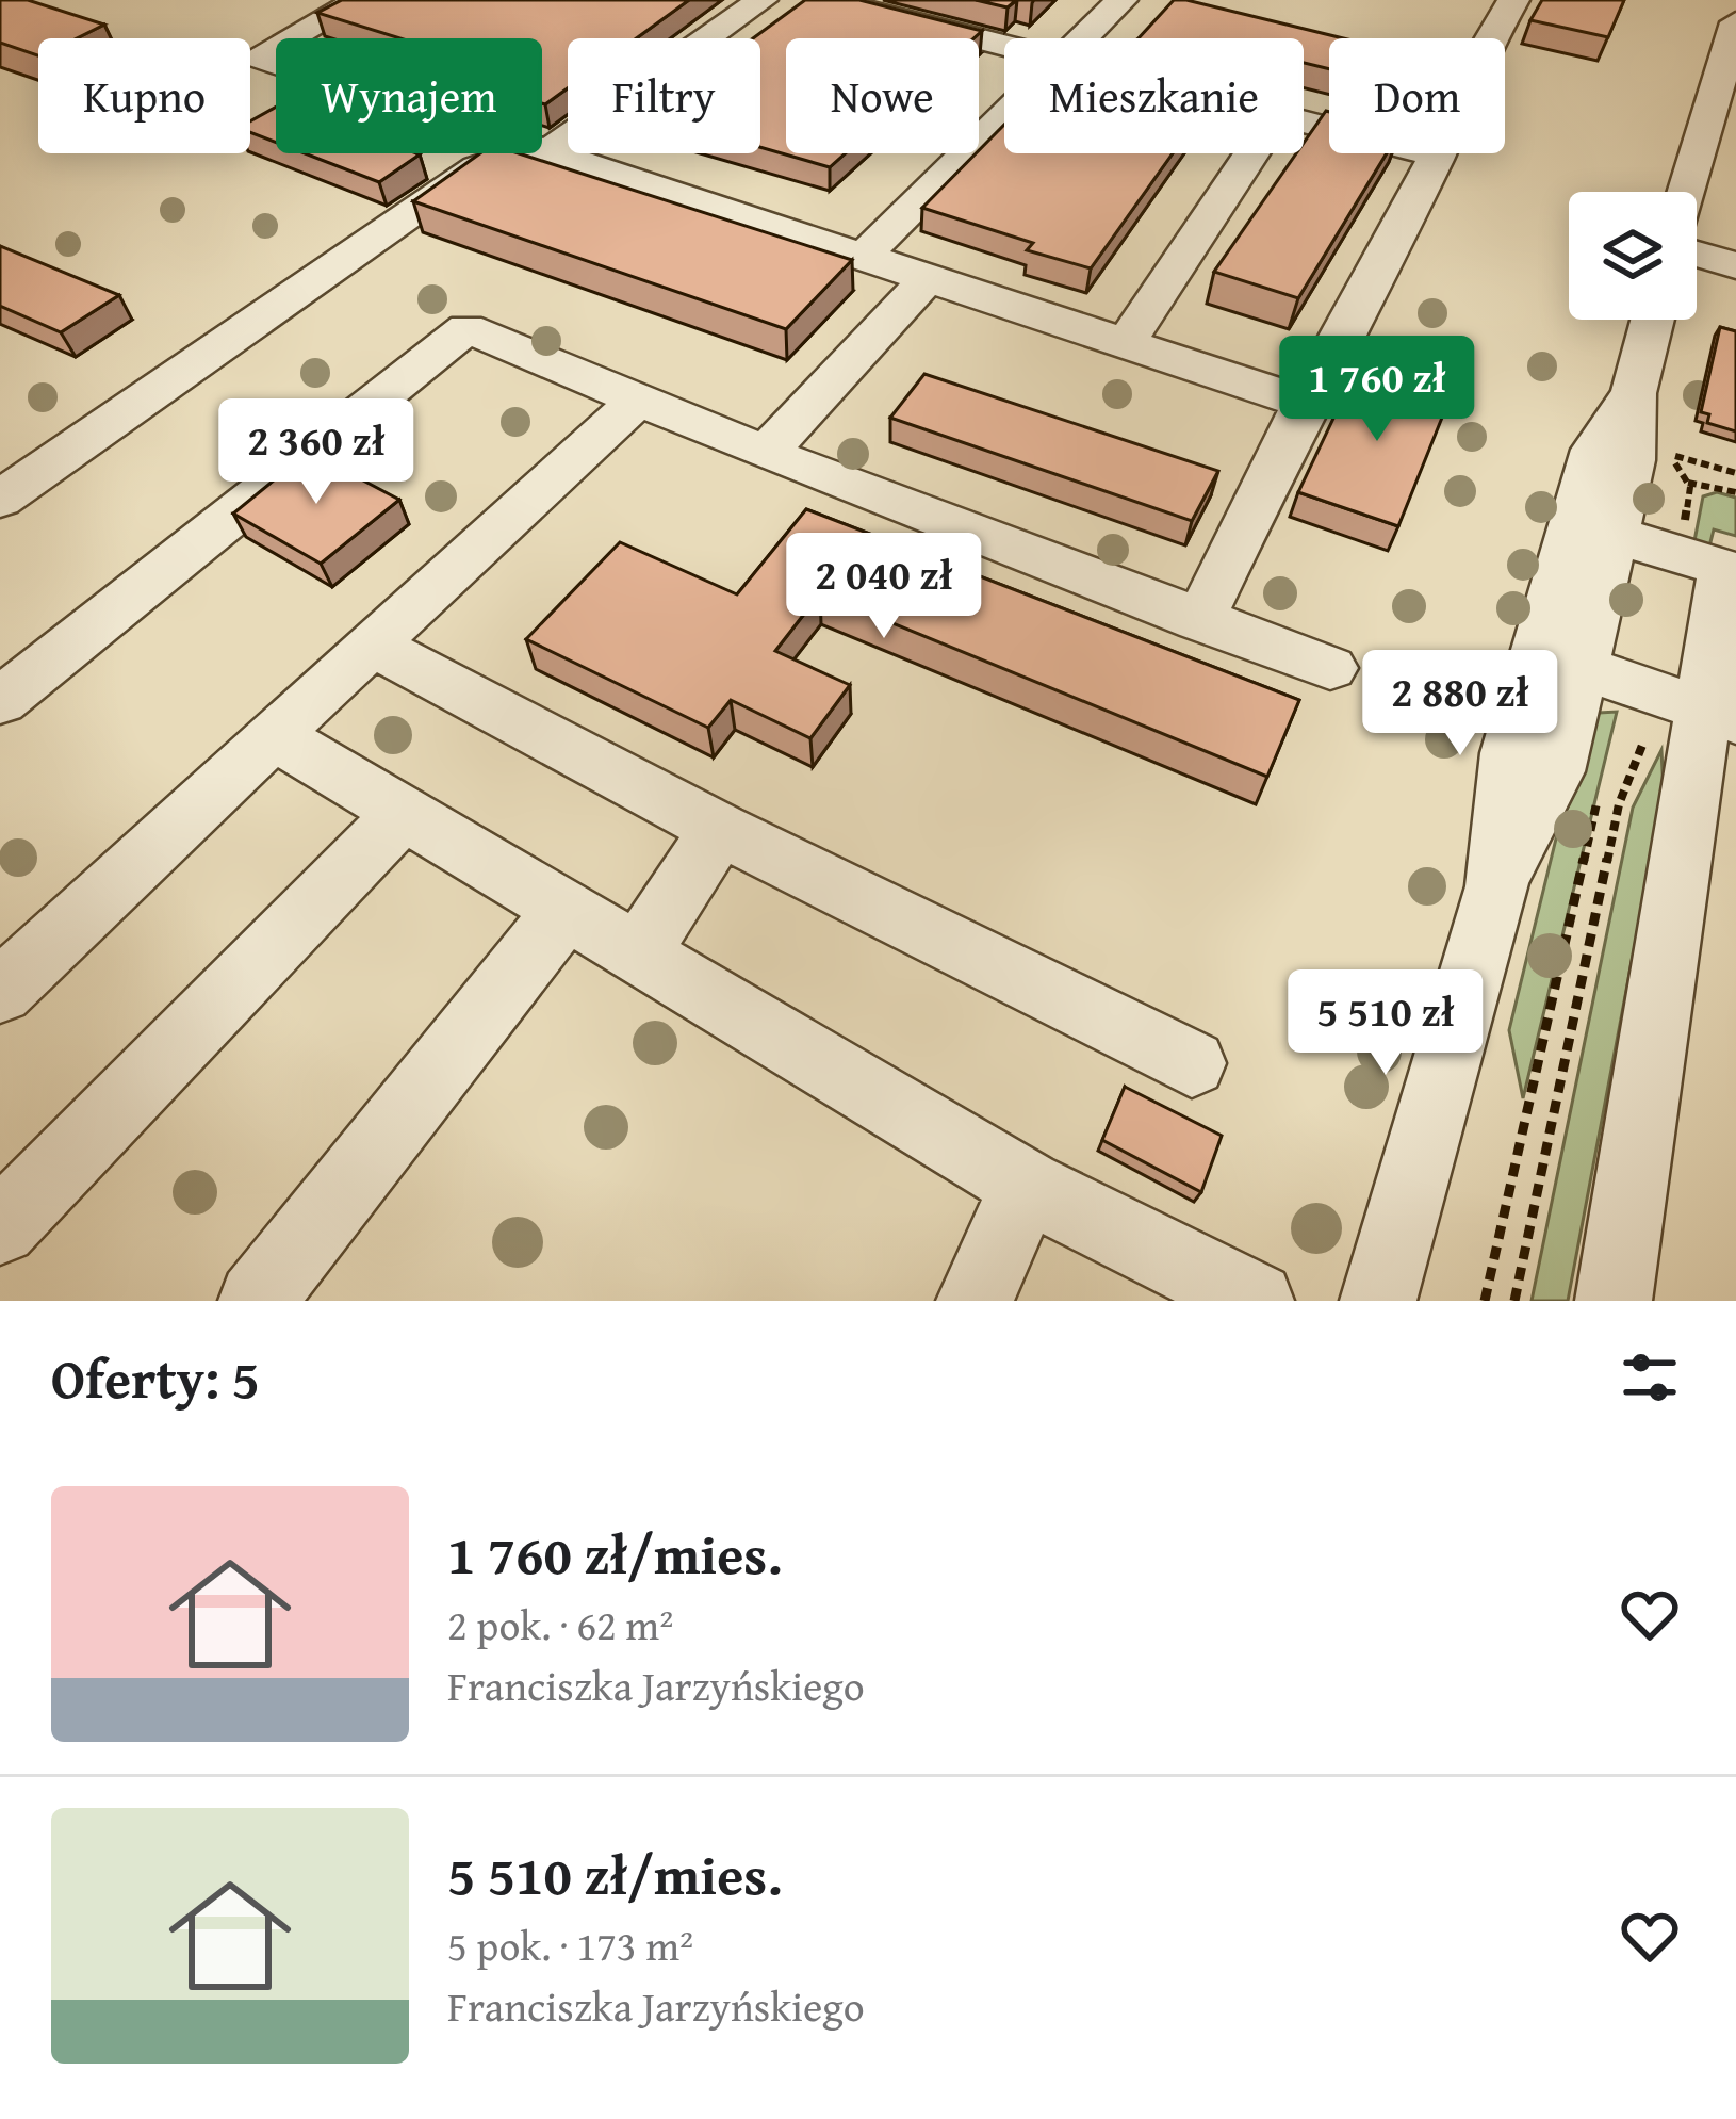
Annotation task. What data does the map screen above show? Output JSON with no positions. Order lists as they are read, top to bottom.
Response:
{
  "page": {
    "chip": [
      "Kupno",
      "Wynajem",
      "Filtry",
      "Nowe",
      "Mieszkanie",
      "Dom"
    ],
    "price": [
      "1 760 zł",
      "2 360 zł",
      "2 040 zł",
      "2 880 zł",
      "5 510 zł"
    ],
    "heading": "Oferty: 5",
    "list": [
      {
        "name": "1 760 zł/mies.",
        "note": "2 pok. · 62 m² · Franciszka Jarzyńskiego"
      },
      {
        "name": "5 510 zł/mies.",
        "note": "5 pok. · 173 m² · Franciszka Jarzyńskiego"
      }
    ]
  }
}
